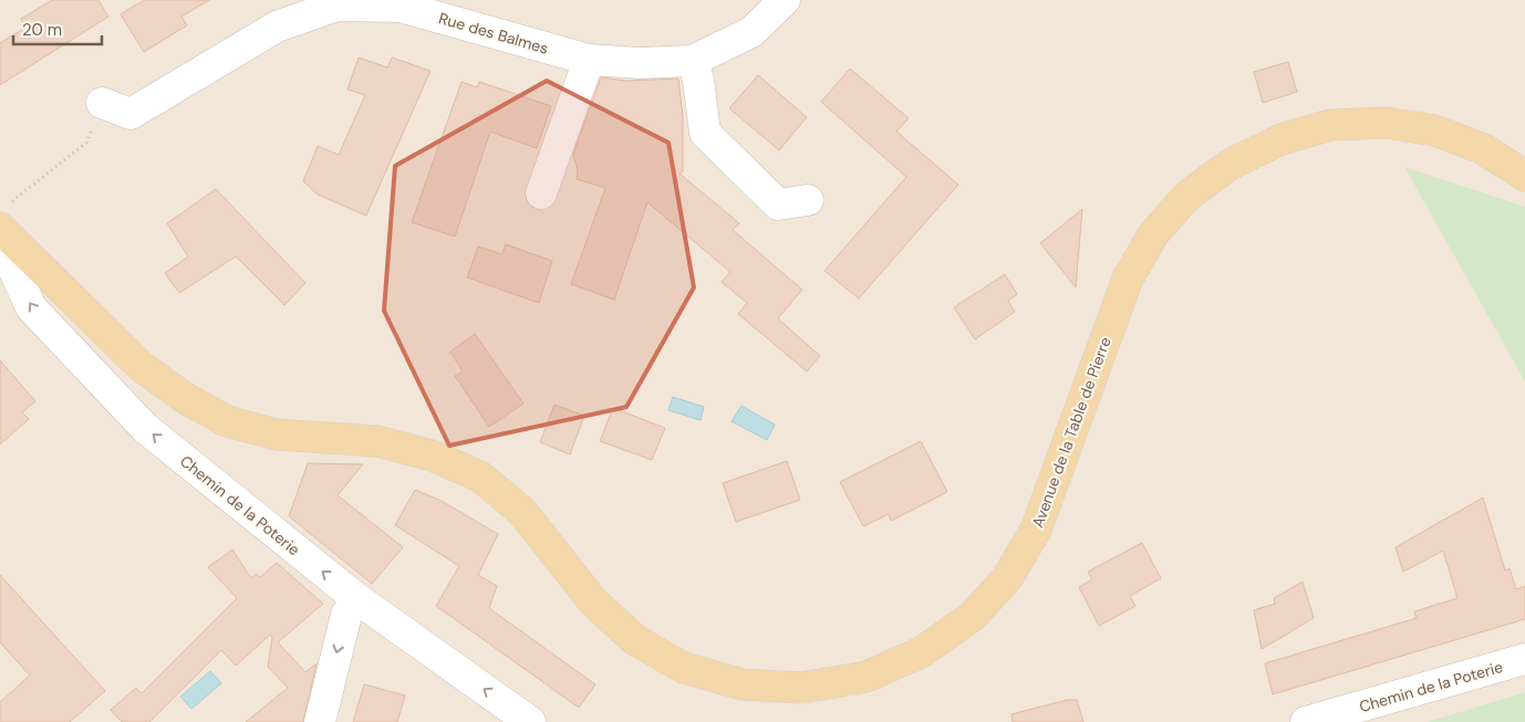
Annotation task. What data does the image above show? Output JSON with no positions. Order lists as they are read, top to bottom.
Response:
{
  "streets": {
    "main road": ["Avenue de la Table de Pierre"],
    "street": ["Rue des Balmes", "Chemin de la Poterie"]
  },
  "one_way": ["Chemin de la Poterie"],
  "scale_bar": "20 m"
}
